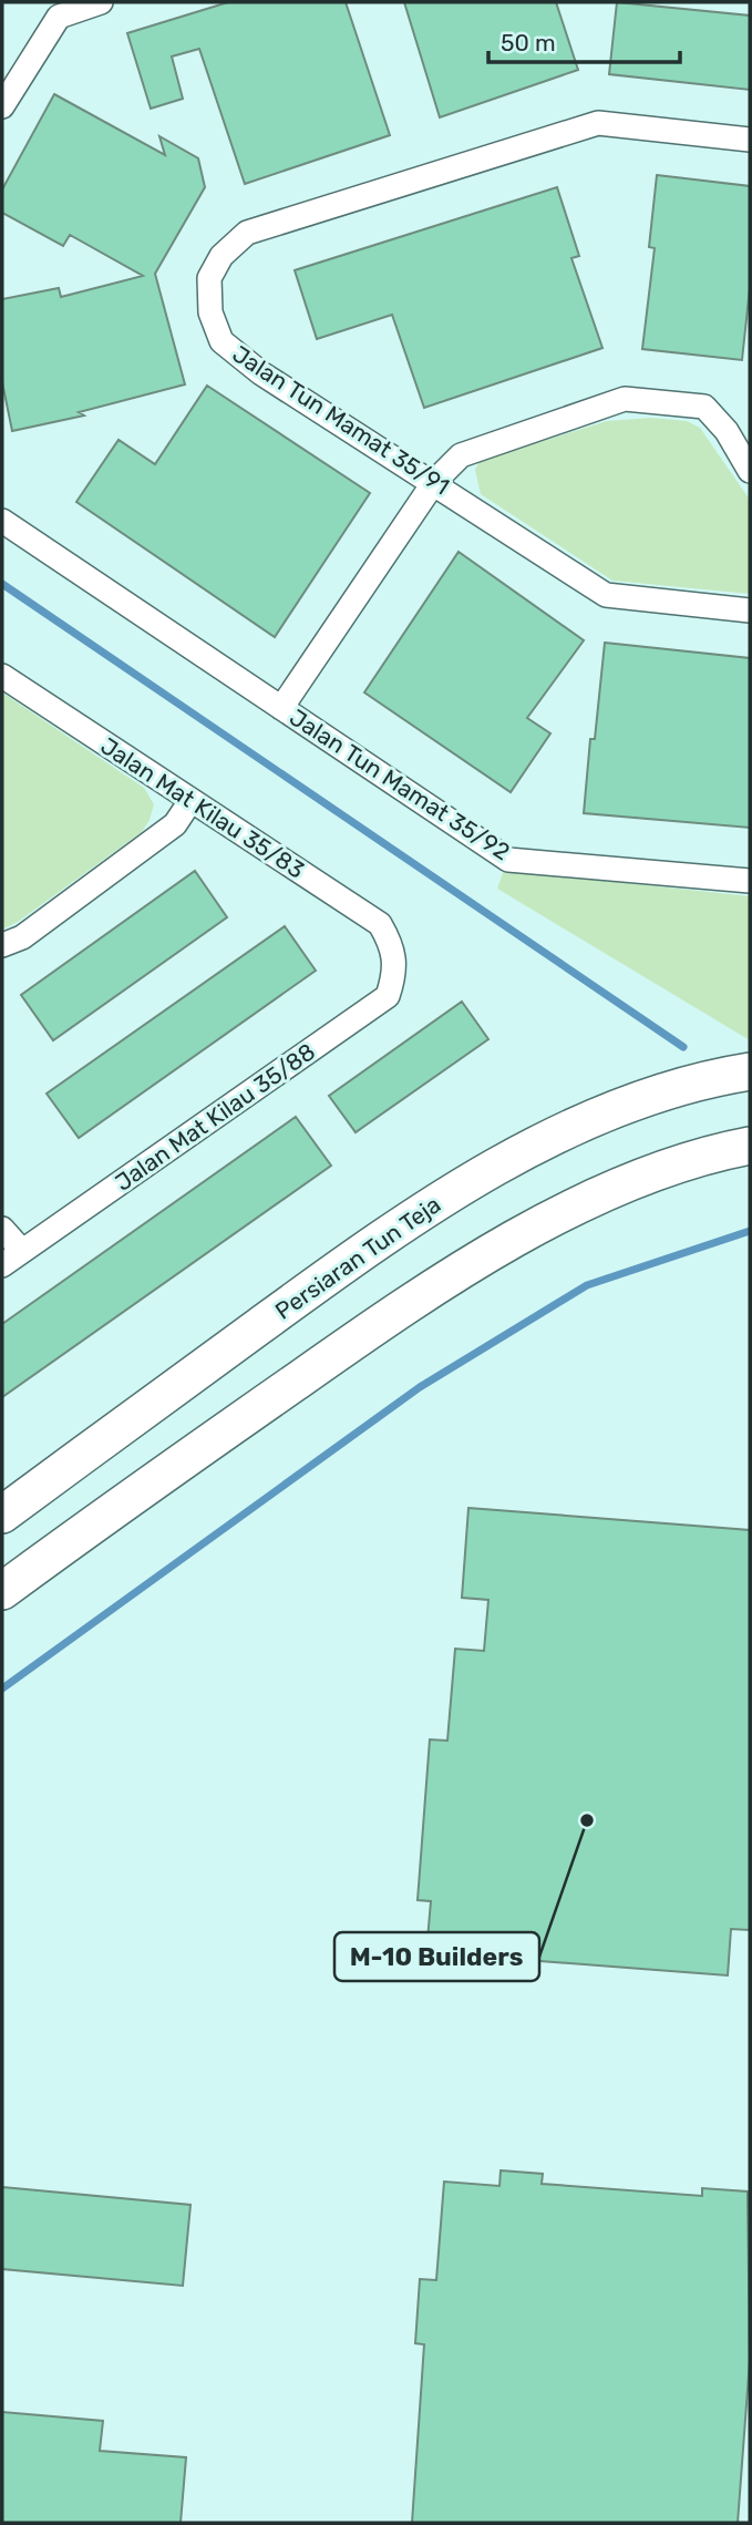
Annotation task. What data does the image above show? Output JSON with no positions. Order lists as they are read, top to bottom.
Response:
{
  "streets": {
    "main road": ["Persiaran Tun Teja"],
    "street": [
      "Jalan Tun Mamat 35/91",
      "Jalan Tun Mamat 35/92",
      "Jalan Mat Kilau 35/83",
      "Jalan Mat Kilau 35/88"
    ]
  },
  "crossings": [
    ["Jalan Tun Mamat 35/91", "Jalan Tun Mamat 35/92"],
    ["Jalan Mat Kilau 35/83", "Jalan Mat Kilau 35/88"]
  ],
  "places": ["M-10 Builders"],
  "scale_bar": "50 m"
}
